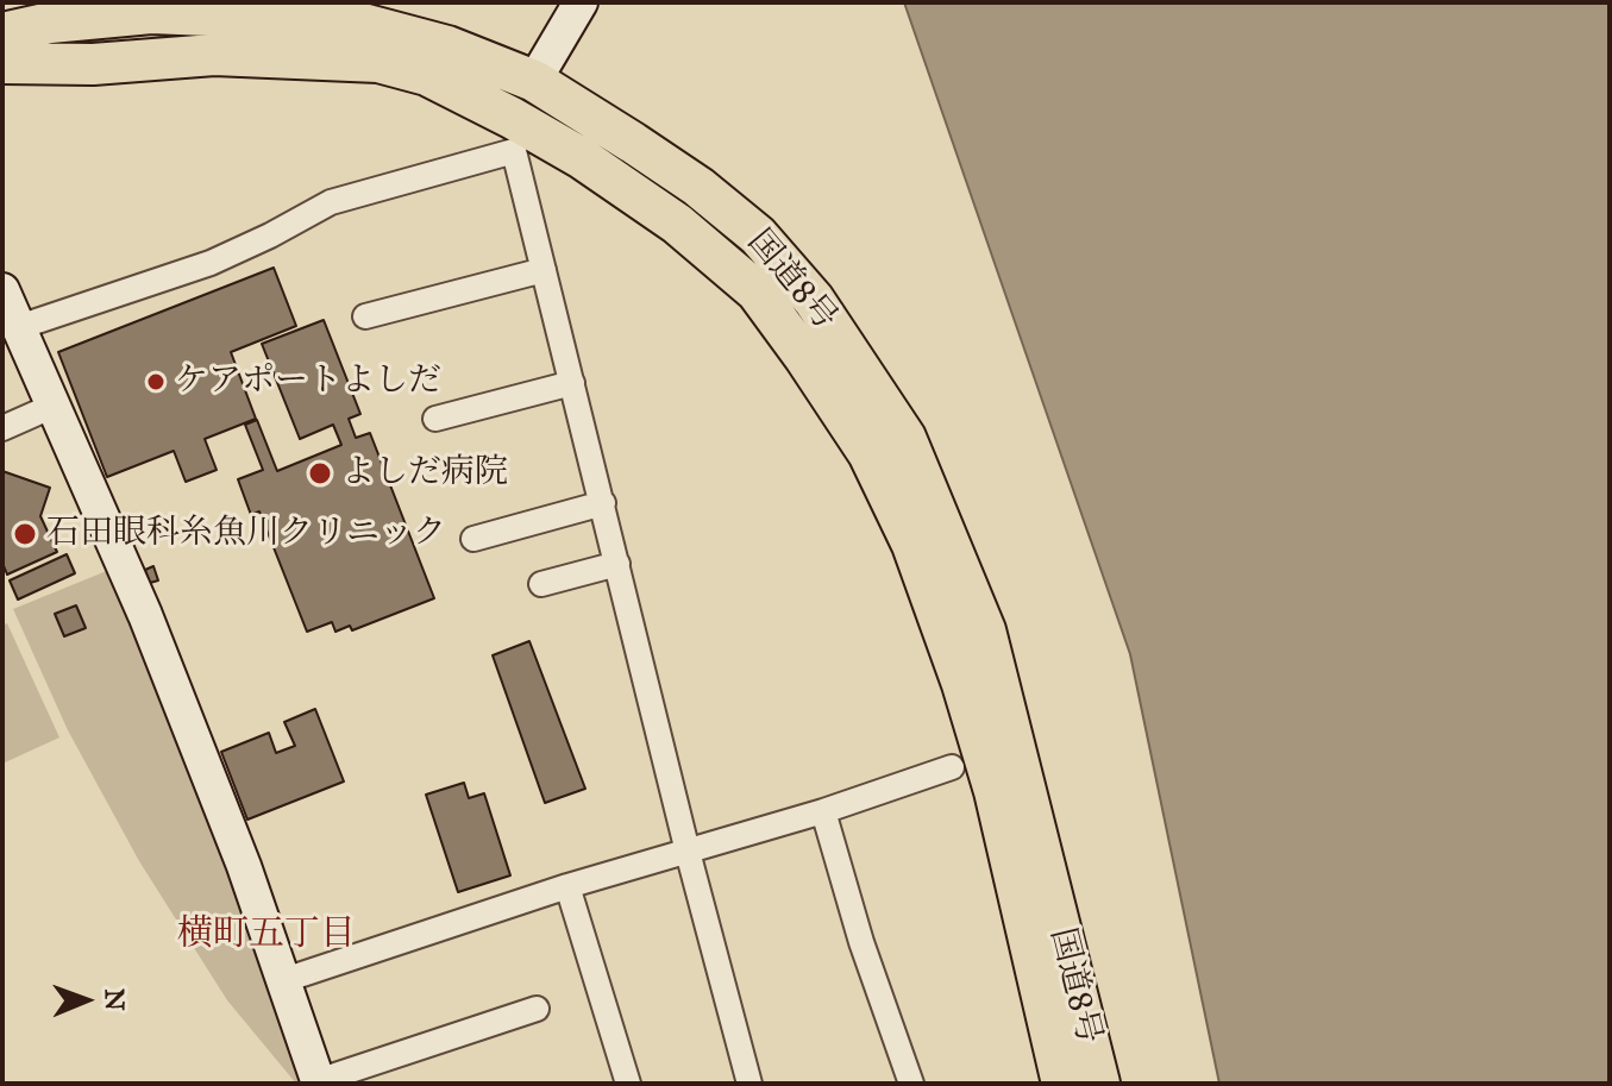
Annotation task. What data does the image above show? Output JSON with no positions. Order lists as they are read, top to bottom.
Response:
{
  "streets": {
    "highway": ["国道8号"]
  },
  "districts": ["横町五丁目"],
  "places": ["ケアポートよしだ", "よしだ病院", "石田眼科糸魚川クリニック"],
  "north": "right"
}
